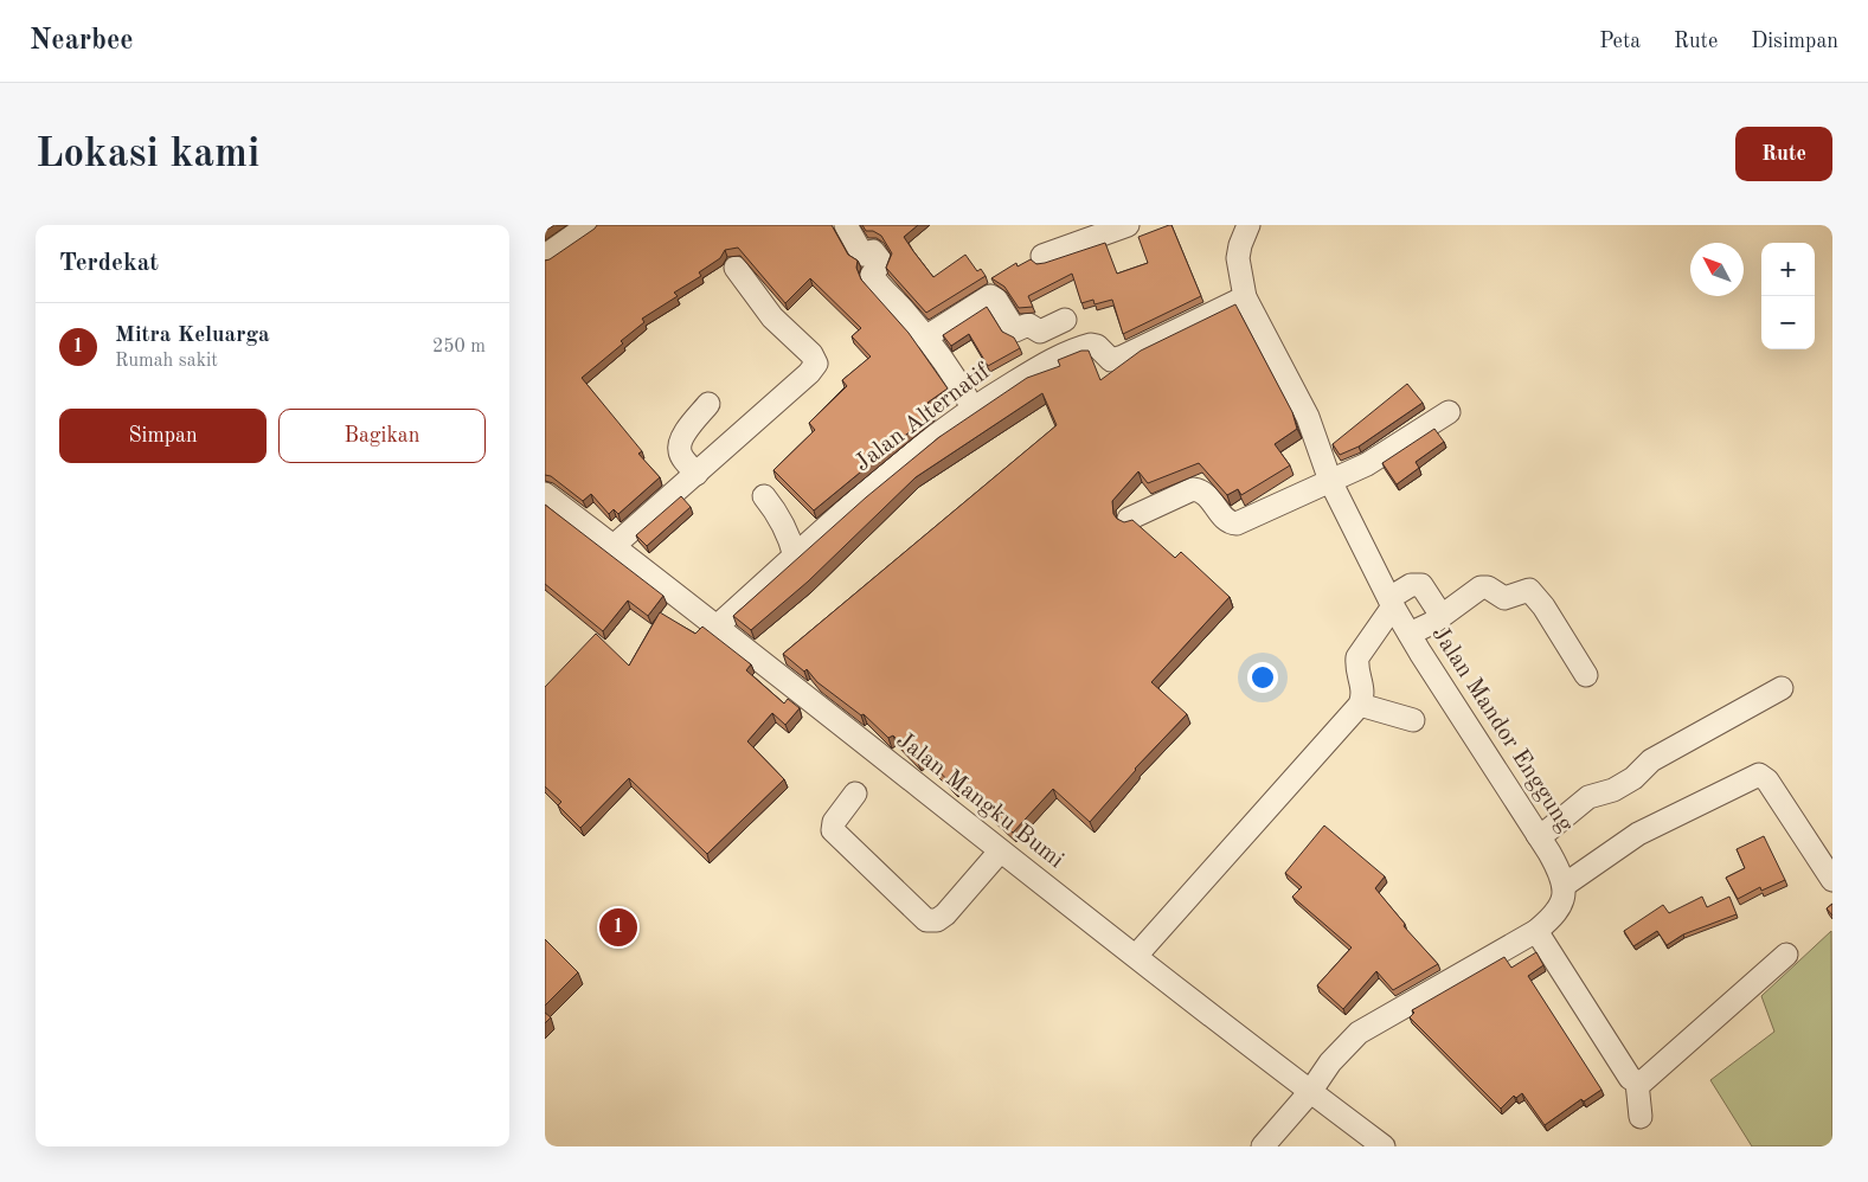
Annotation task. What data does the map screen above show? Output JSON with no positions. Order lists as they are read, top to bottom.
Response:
{
  "streets": {
    "street": ["Jalan Alternatif", "Jalan Mandor Enggung", "Jalan Mangku Bumi"]
  },
  "crossings": [
    ["Jalan Alternatif", "Jalan Mandor Enggung"],
    ["Jalan Alternatif", "Jalan Mangku Bumi"]
  ],
  "north": "top left",
  "page": {
    "header": "Nearbee",
    "nav": ["Peta", "Rute", "Disimpan"],
    "buttons": [
      "Rute",
      ["Simpan", "Bagikan"]
    ],
    "title": "Lokasi kami",
    "heading": "Terdekat",
    "map_buttons": ["+", "−"],
    "list": [
      {
        "mark": "1",
        "name": "Mitra Keluarga",
        "note": "Rumah sakit",
        "value": "250 m"
      }
    ],
    "pins": "1"
  }
}
